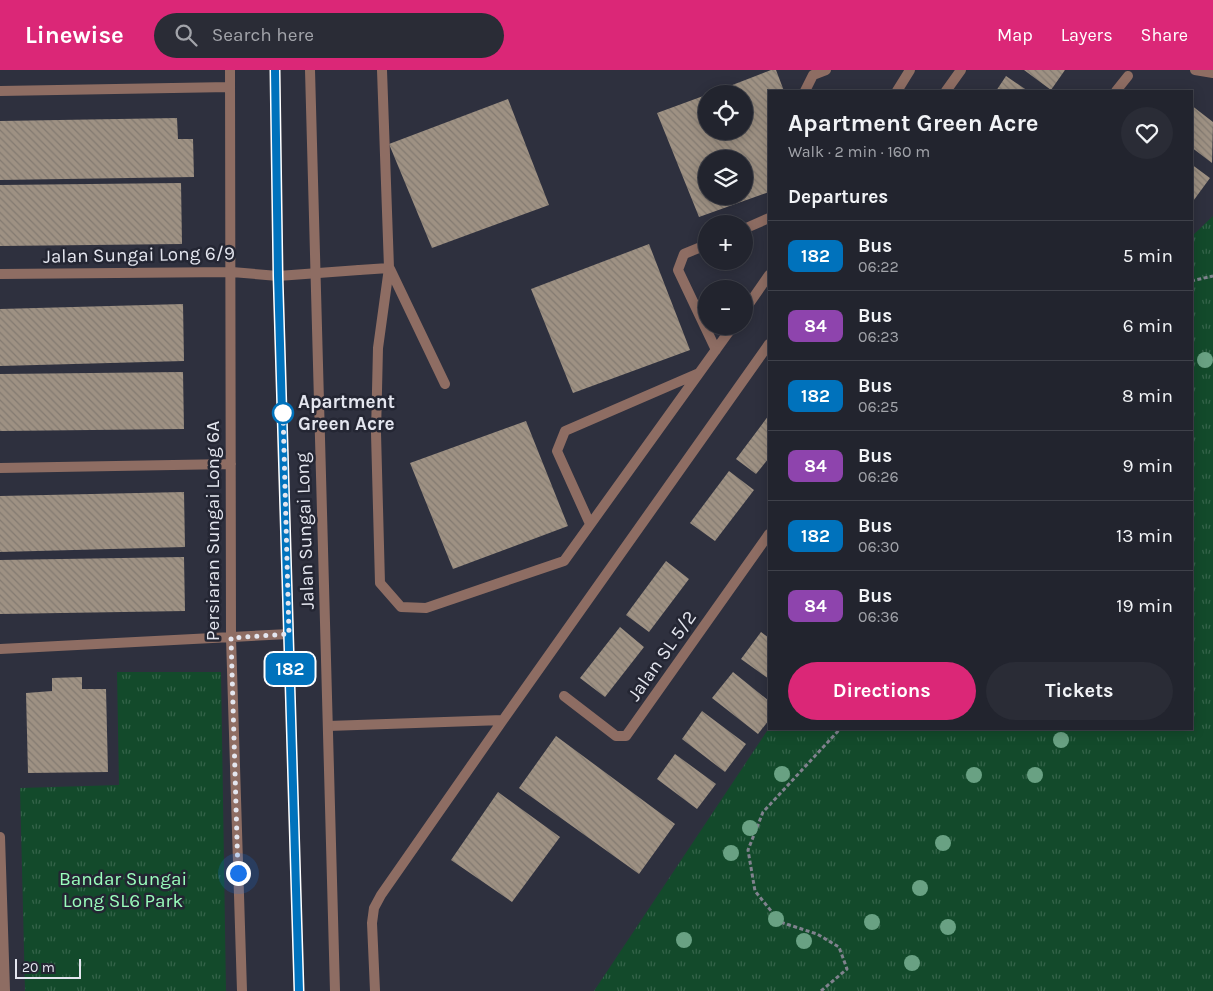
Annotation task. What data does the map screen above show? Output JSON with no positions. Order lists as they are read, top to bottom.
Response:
{
  "streets": {
    "street": [
      "Jalan Sungai Long 6/9",
      "Persiaran Sungai Long 6A",
      "Jalan Sungai Long",
      "Jalan SL 5/2"
    ]
  },
  "crossings": [
    ["Jalan Sungai Long 6/9", "Persiaran Sungai Long 6A"],
    ["Jalan Sungai Long 6/9", "Jalan Sungai Long"]
  ],
  "parks": ["Bandar Sungai Long SL6 Park"],
  "places": ["Apartment Green Acre"],
  "lines": ["bus line 182"],
  "scale_bar": "20 m",
  "page": {
    "header": "Linewise",
    "search": "Search here",
    "nav": ["Map", "Layers", "Share"],
    "on_map": "182",
    "map_buttons": ["+", "−"],
    "heading": [
      ["Apartment Green Acre", "Walk · 2 min · 160 m"],
      "Departures"
    ],
    "list": [
      {
        "mark": "182",
        "name": "Bus",
        "note": "06:22",
        "value": "5 min"
      },
      {
        "mark": "84",
        "name": "Bus",
        "note": "06:23",
        "value": "6 min"
      },
      {
        "mark": "182",
        "name": "Bus",
        "note": "06:25",
        "value": "8 min"
      },
      {
        "mark": "84",
        "name": "Bus",
        "note": "06:26",
        "value": "9 min"
      },
      {
        "mark": "182",
        "name": "Bus",
        "note": "06:30",
        "value": "13 min"
      },
      {
        "mark": "84",
        "name": "Bus",
        "note": "06:36",
        "value": "19 min"
      }
    ],
    "buttons": ["Directions", "Tickets"],
    "scale": "20 m"
  }
}
